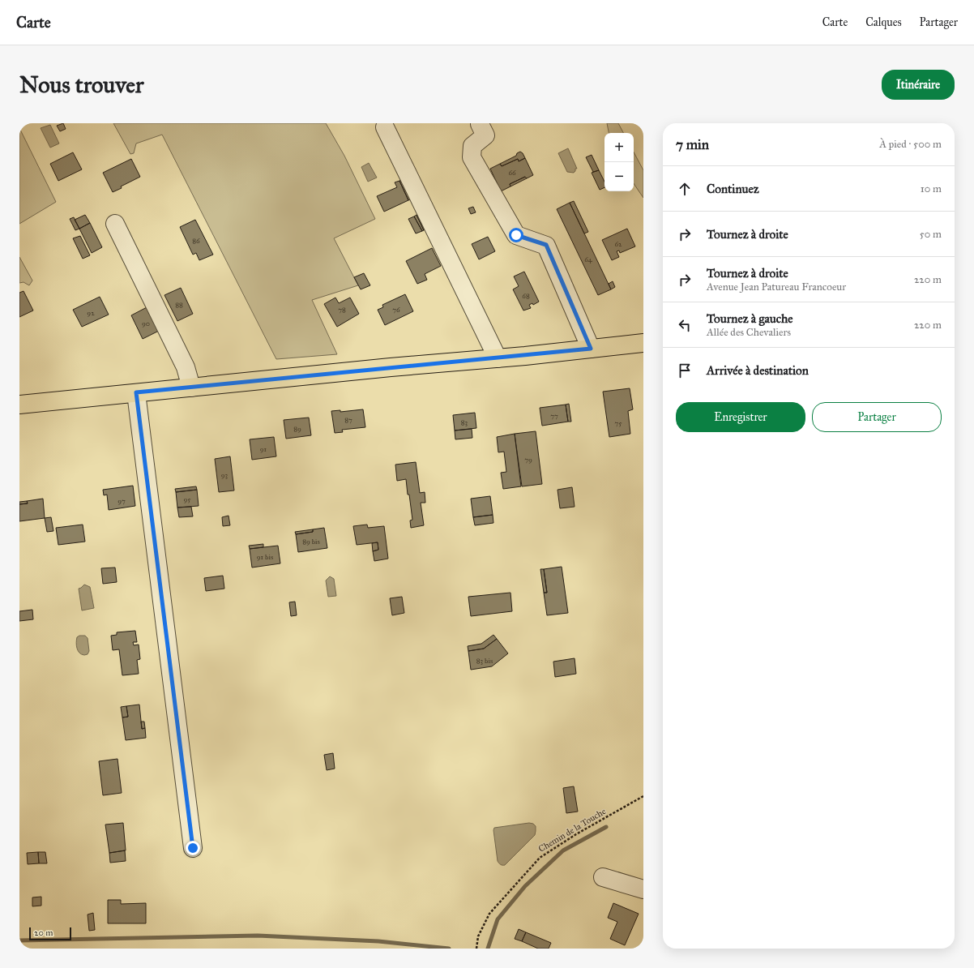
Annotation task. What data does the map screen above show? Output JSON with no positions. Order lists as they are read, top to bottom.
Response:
{
  "streets": {
    "path": ["Chemin de la Touche"]
  },
  "house_numbers": [
    "66",
    "86",
    "62",
    "64",
    "68",
    "88",
    "78",
    "76",
    "92",
    "90",
    "77",
    "87",
    "83",
    "75",
    "89",
    "91",
    "79",
    "93",
    "95",
    "97",
    "89 bis",
    "91 bis",
    "83 bis"
  ],
  "scale_bar": "20 m",
  "page": {
    "header": "Carte",
    "nav": ["Carte", "Calques", "Partager"],
    "buttons": [
      "Itinéraire",
      ["Enregistrer", "Partager"]
    ],
    "title": "Nous trouver",
    "heading": ["7 min", "À pied · 500 m"],
    "map_buttons": ["+", "−"],
    "list": [
      ["Continuez", "10 m"],
      ["Tournez à droite", "50 m"],
      ["Tournez à droite", "Avenue Jean Patureau Francoeur", "220 m"],
      ["Tournez à gauche", "Allée des Chevaliers", "220 m"],
      "Arrivée à destination"
    ],
    "scale": "20 m"
  }
}
